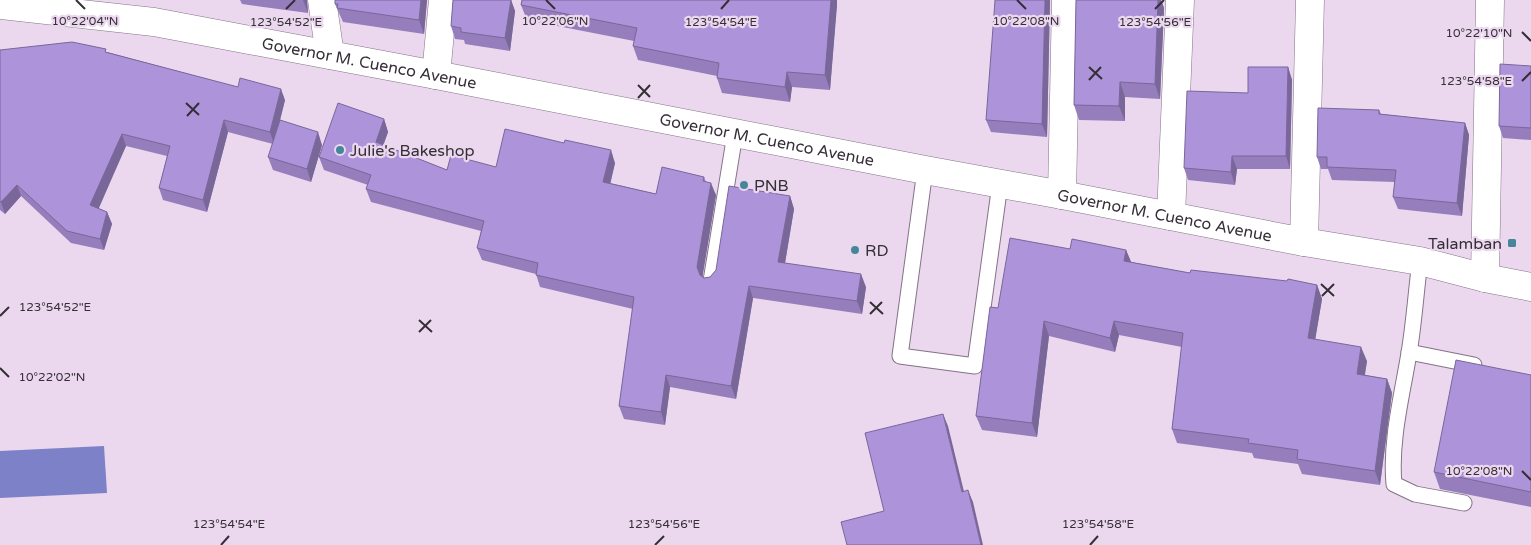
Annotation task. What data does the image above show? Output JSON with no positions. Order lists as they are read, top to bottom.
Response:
{
  "streets": {
    "main road": ["Governor M. Cuenco Avenue"]
  },
  "places": {
    "other": ["Julie's Bakeshop", "PNB", "RD"],
    "transit": ["Talamban"]
  },
  "coordinates": [
    "10°22'04\"N",
    "10°22'06\"N",
    "10°22'08\"N",
    "123°54'52\"E",
    "123°54'54\"E",
    "123°54'56\"E",
    "10°22'10\"N",
    "123°54'58\"E",
    "10°22'02\"N"
  ]
}
